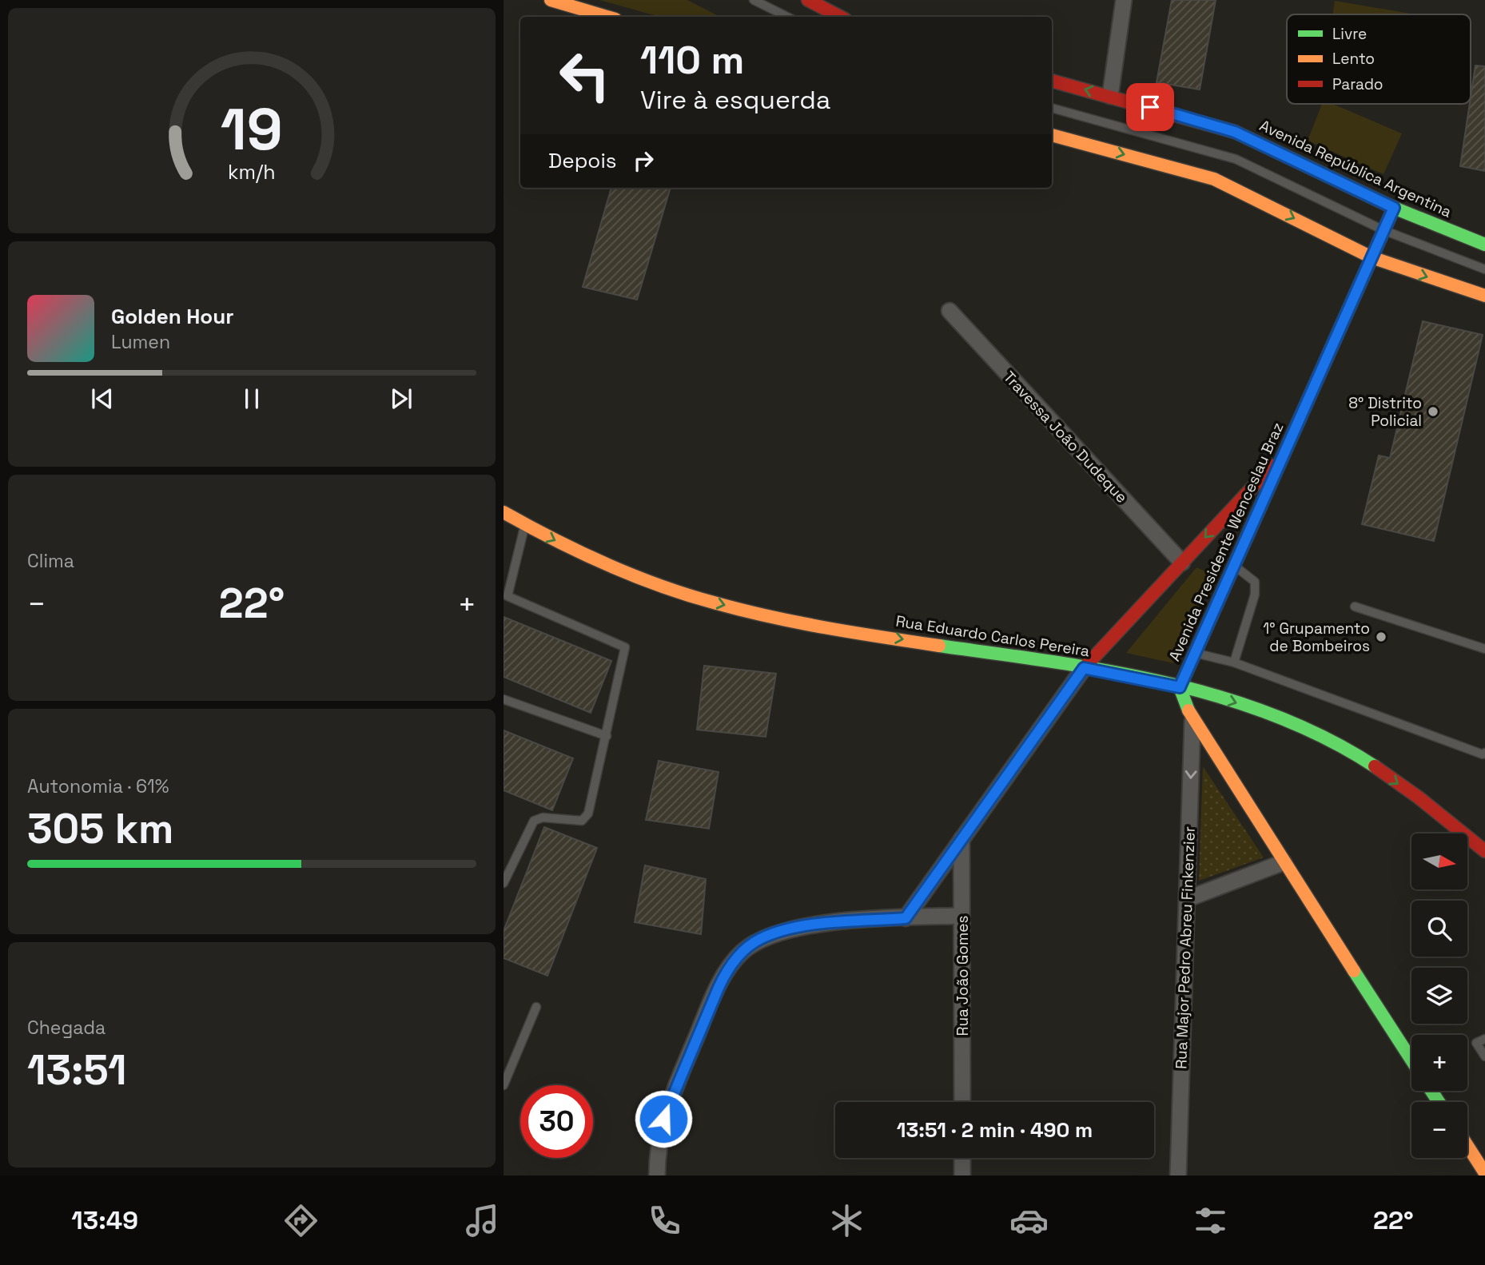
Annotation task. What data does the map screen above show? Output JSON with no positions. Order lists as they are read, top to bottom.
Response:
{
  "streets": {
    "street": [
      "Avenida República Argentina",
      "Travessa João Dudeque",
      "Avenida Presidente Wenceslau Braz",
      "Rua Eduardo Carlos Pereira",
      "Rua Major Pedro Abreu Finkenzier",
      "Rua João Gomes"
    ]
  },
  "crossings": [
    ["Avenida República Argentina", "Avenida Presidente Wenceslau Braz"],
    ["Avenida Presidente Wenceslau Braz", "Rua Eduardo Carlos Pereira"]
  ],
  "one_way": ["Rua Eduardo Carlos Pereira", "Rua Major Pedro Abreu Finkenzier"],
  "places": ["8° Distrito Policial", "1° Grupamento de Bombeiros"],
  "legend": ["Livre", "Lento", "Parado"],
  "north": "right",
  "page": {
    "turn": ["110 m", "Vire à esquerda"],
    "then": "Depois",
    "song": ["Golden Hour", "Lumen"],
    "tile": [
      "Clima",
      ["Autonomia · 61%", "305 km"],
      ["Chegada", "13:51"]
    ],
    "heat": ["−", "22°", "+"],
    "map_buttons": ["+", "−"],
    "limit": "30",
    "trip": "13:51 · 2 min · 490 m",
    "tabs": ["13:49", "22°"],
    "gauge": ["19", "km/h"]
  }
}
